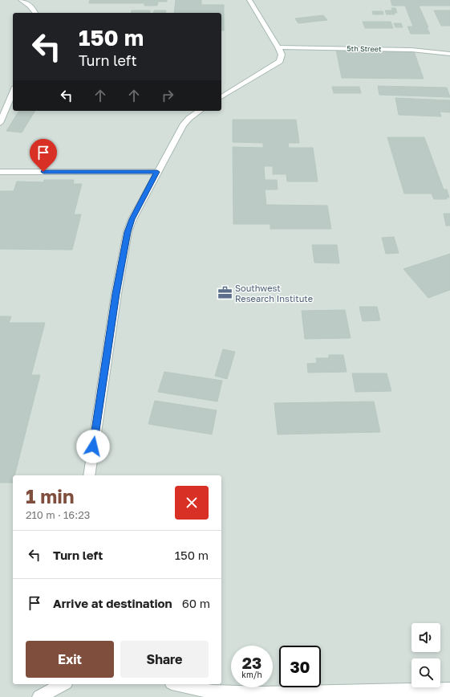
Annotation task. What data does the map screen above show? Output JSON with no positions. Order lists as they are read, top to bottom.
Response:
{
  "streets": {
    "street": ["5th Street"]
  },
  "places": {
    "office": ["Southwest Research Institute"]
  },
  "page": {
    "turn": ["150 m", "Turn left"],
    "heading": ["1 min", "210 m · 16:23"],
    "list": [
      {
        "name": "Turn left",
        "value": "150 m"
      },
      {
        "name": "Arrive at destination",
        "value": "60 m"
      }
    ],
    "buttons": ["Exit", "Share"],
    "speed": "23 km/h",
    "limit": "30"
  }
}
